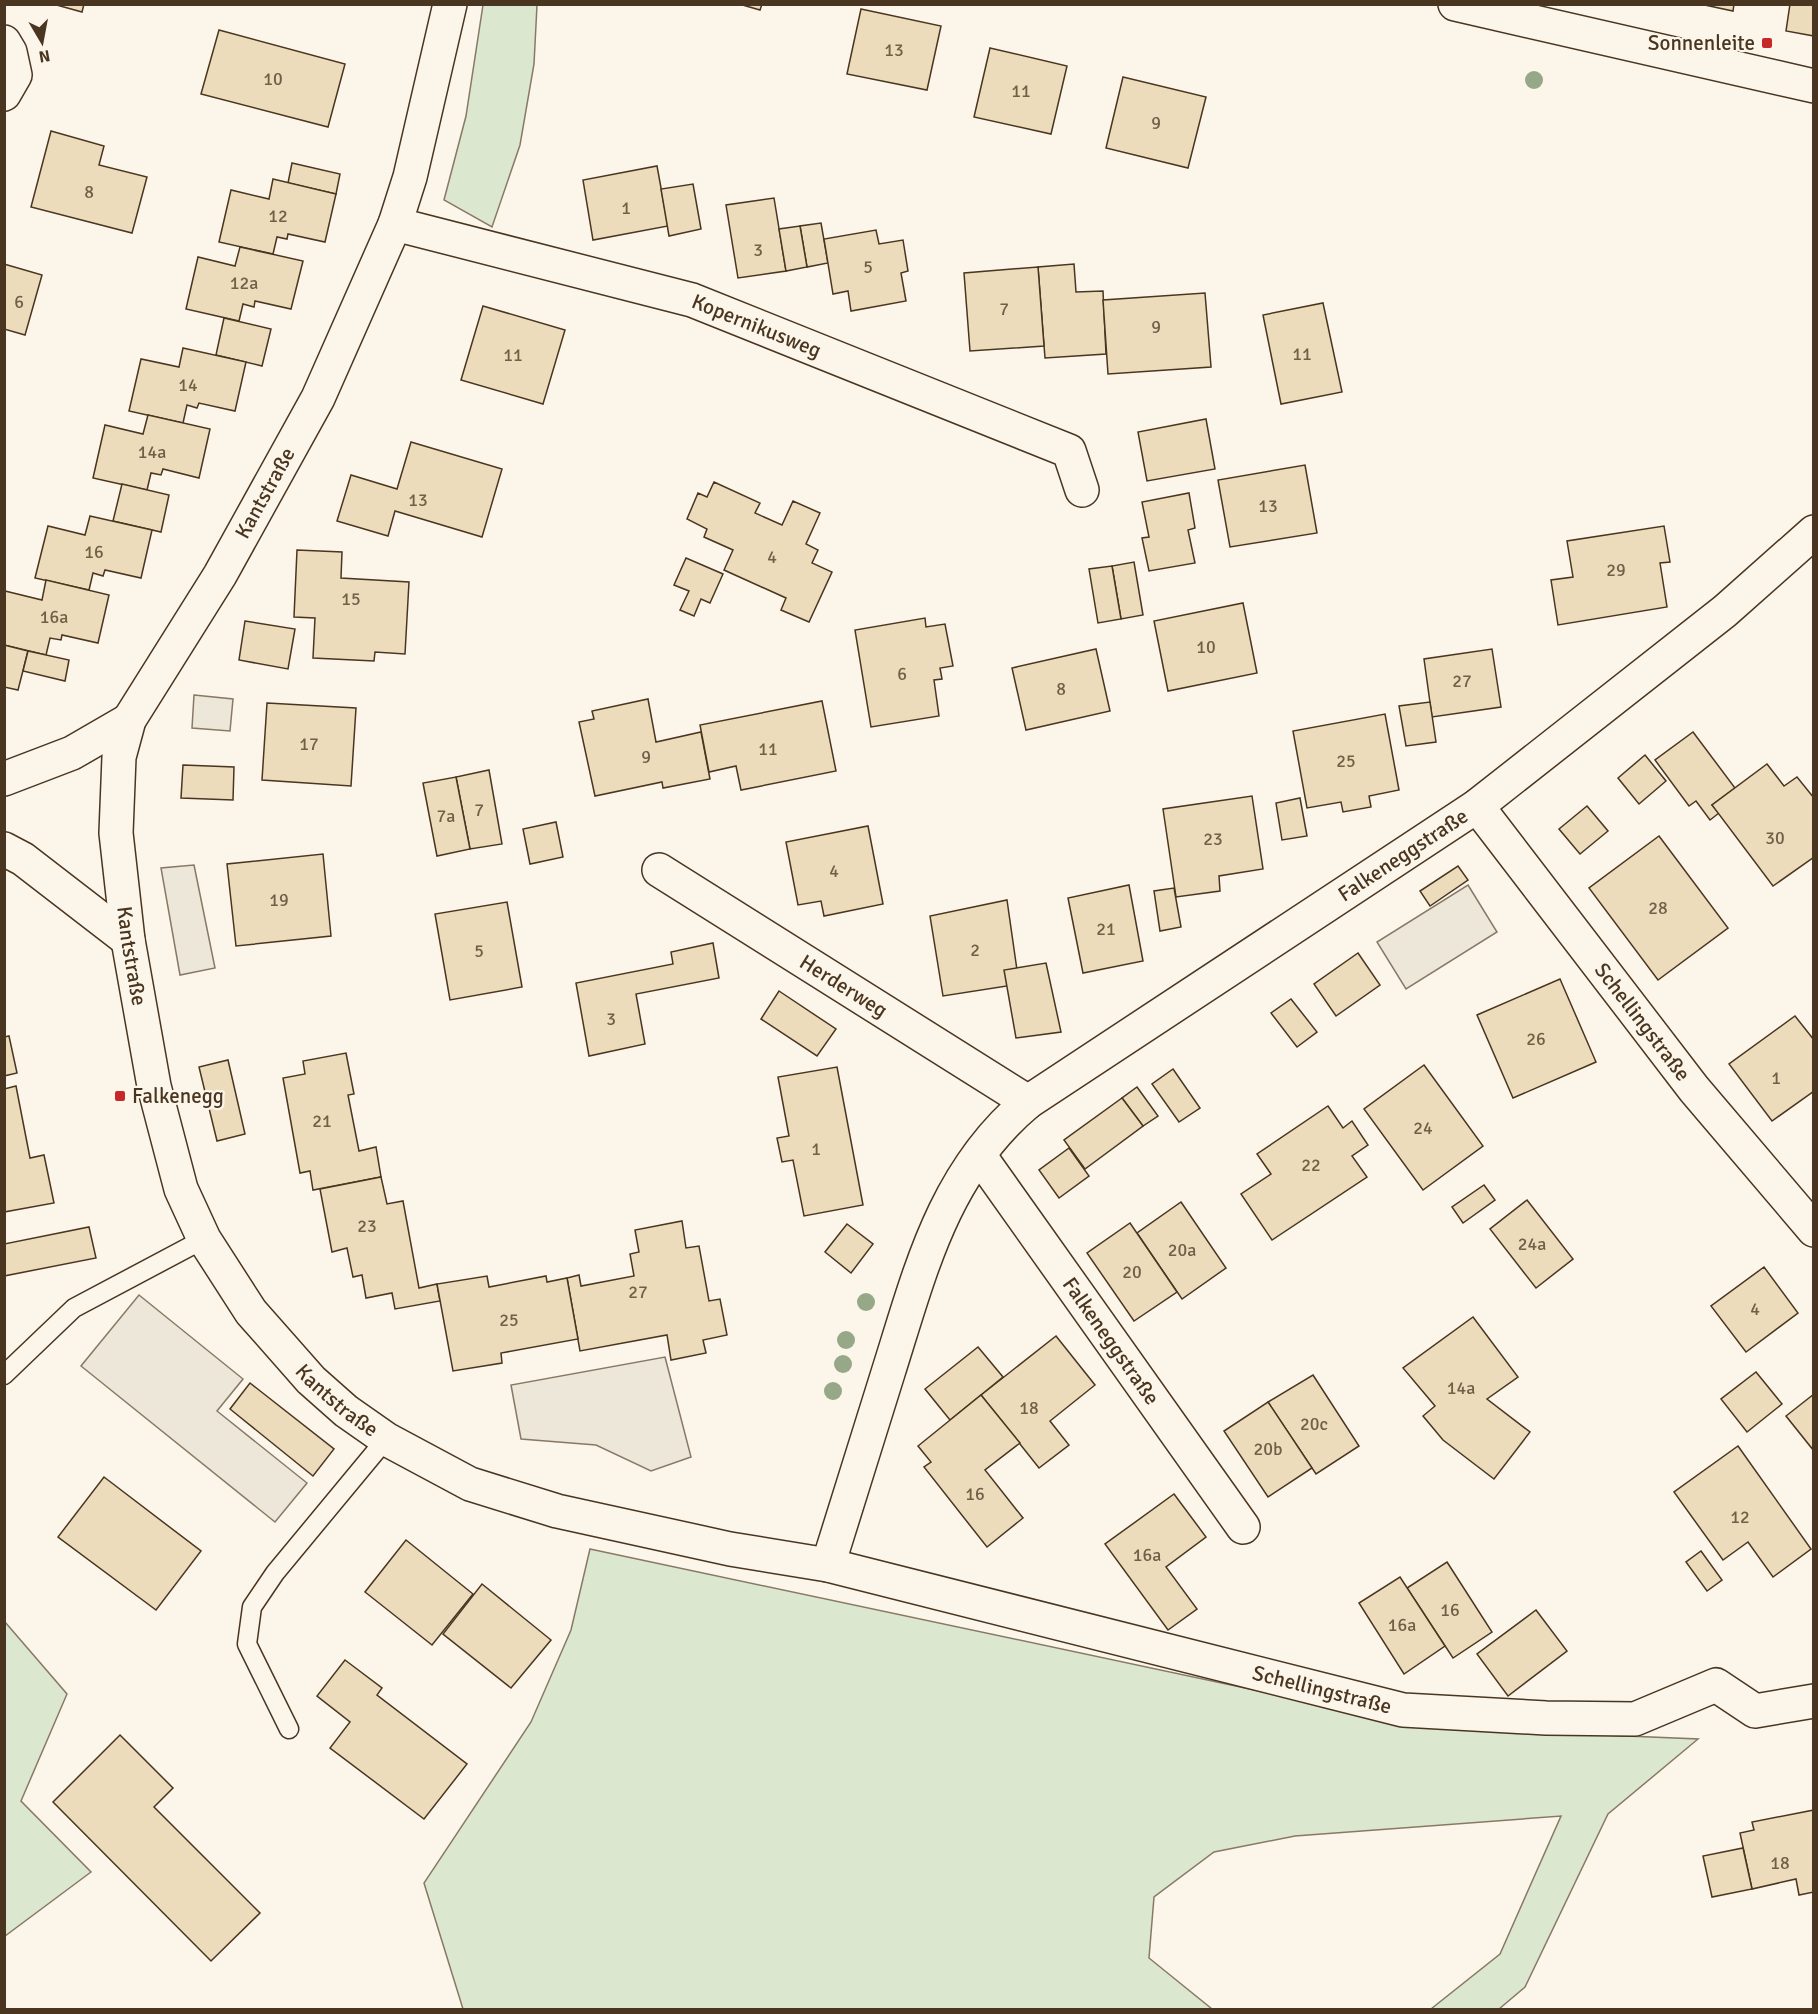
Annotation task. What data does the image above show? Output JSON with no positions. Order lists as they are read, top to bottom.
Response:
{
  "streets": {
    "street": [
      "Kopernikusweg",
      "Kantstraße",
      "Falkeneggstraße",
      "Herderweg",
      "Schellingstraße"
    ]
  },
  "crossings": [
    ["Kopernikusweg", "Kantstraße"],
    ["Kantstraße", "Falkeneggstraße"],
    ["Kantstraße", "Schellingstraße"],
    ["Falkeneggstraße", "Herderweg"],
    ["Falkeneggstraße", "Schellingstraße"]
  ],
  "places": {
    "transit": ["Sonnenleite", "Falkenegg"]
  },
  "house_numbers": [
    "13",
    "10",
    "11",
    "9",
    "8",
    "1",
    "12",
    "3",
    "5",
    "12a",
    "6",
    "7",
    "9",
    "11",
    "11",
    "14",
    "14a",
    "13",
    "13",
    "16",
    "4",
    "29",
    "15",
    "16a",
    "10",
    "6",
    "27",
    "8",
    "17",
    "11",
    "9",
    "25",
    "7",
    "7a",
    "30",
    "23",
    "4",
    "19",
    "28",
    "21",
    "2",
    "5",
    "3",
    "26",
    "1",
    "21",
    "24",
    "1",
    "22",
    "23",
    "24a",
    "20a",
    "20",
    "27",
    "4",
    "25",
    "14a",
    "18",
    "20c",
    "20b",
    "16",
    "12",
    "16a",
    "16",
    "16a",
    "18"
  ],
  "north": "bottom"
}
